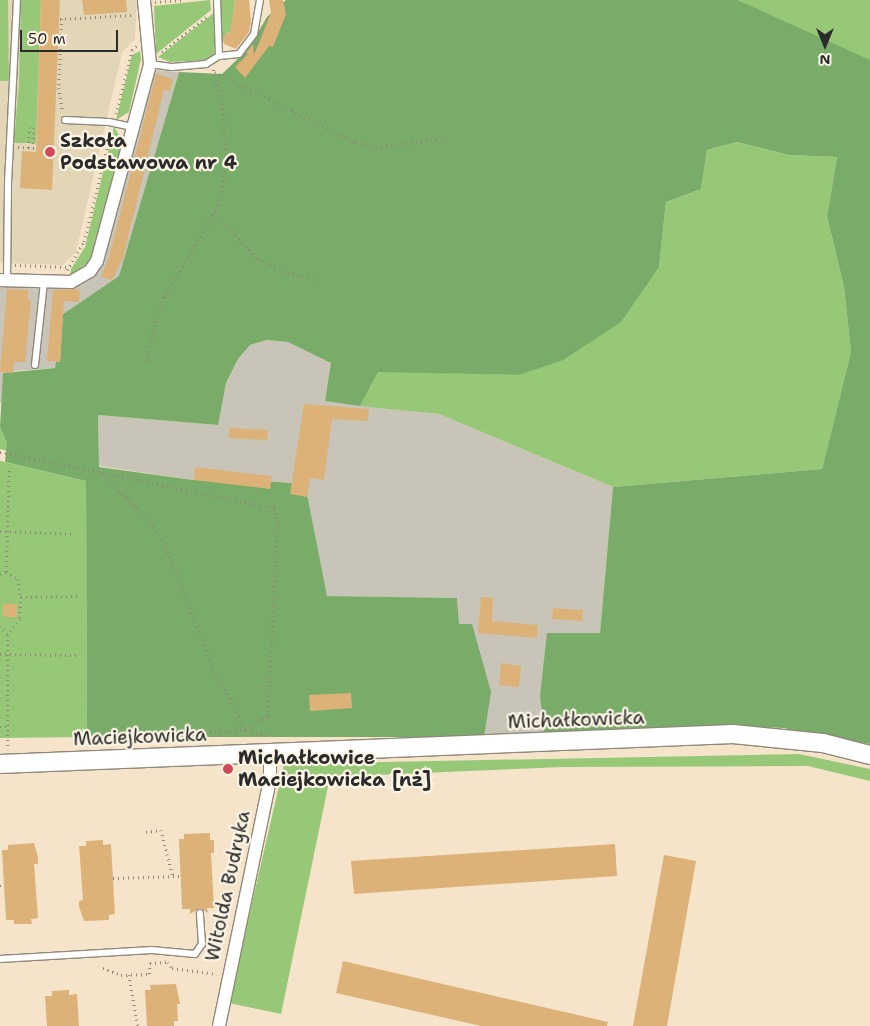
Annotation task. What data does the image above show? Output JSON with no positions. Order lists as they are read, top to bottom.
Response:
{
  "streets": {
    "street": ["Michałkowicka", "Maciejkowicka", "Witolda Budryka"]
  },
  "crossings": [
    ["Michałkowicka", "Maciejkowicka"],
    ["Michałkowicka", "Witolda Budryka"],
    ["Maciejkowicka", "Witolda Budryka"]
  ],
  "places": ["Szkoła Podstawowa nr 4", "Michałkowice Maciejkowicka [nż]"],
  "scale_bar": "50 m",
  "north": "bottom"
}
